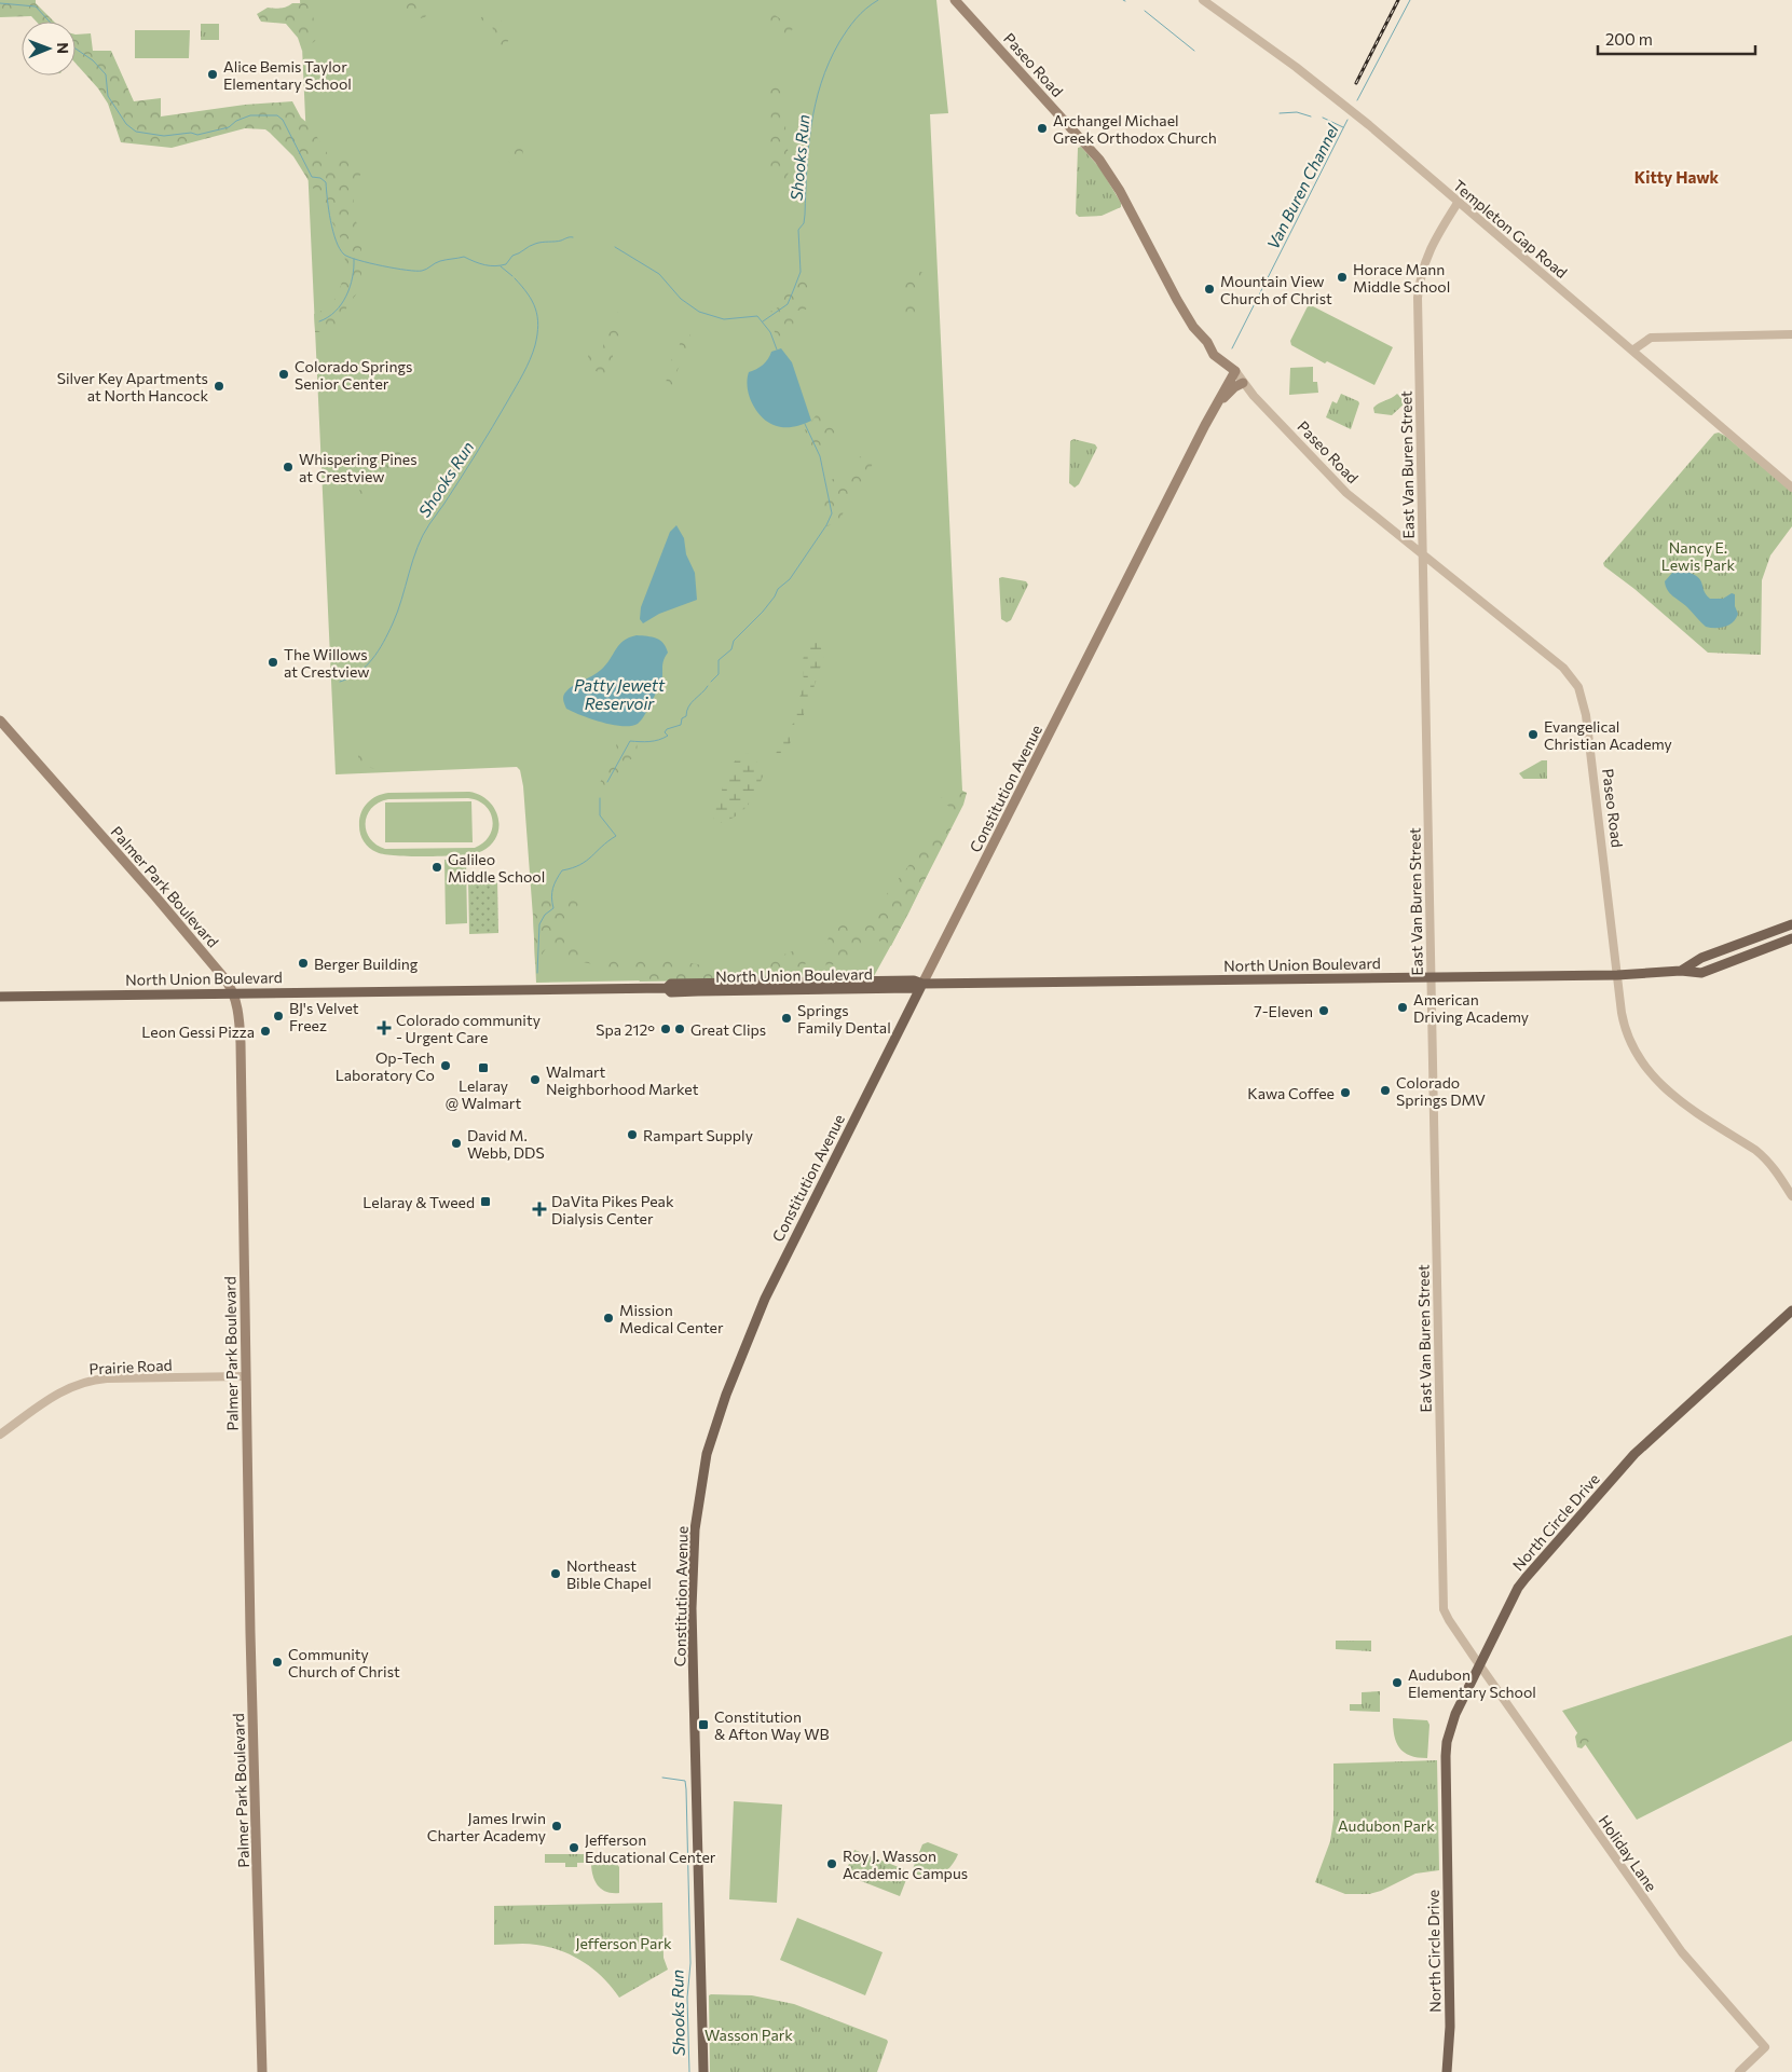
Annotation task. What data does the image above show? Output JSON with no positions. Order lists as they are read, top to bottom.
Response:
{
  "streets": {
    "main road": [
      "Paseo Road",
      "Constitution Avenue",
      "Palmer Park Boulevard",
      "North Union Boulevard",
      "North Circle Drive"
    ],
    "street": [
      "Templeton Gap Road",
      "East Van Buren Street",
      "Prairie Road",
      "Holiday Lane"
    ]
  },
  "crossings": [
    ["Paseo Road", "East Van Buren Street"],
    ["Paseo Road", "Constitution Avenue"],
    ["Paseo Road", "North Union Boulevard"],
    ["Templeton Gap Road", "East Van Buren Street"],
    ["East Van Buren Street", "North Union Boulevard"],
    ["East Van Buren Street", "North Circle Drive"],
    ["East Van Buren Street", "Holiday Lane"],
    ["Constitution Avenue", "North Union Boulevard"],
    ["Palmer Park Boulevard", "North Union Boulevard"],
    ["Palmer Park Boulevard", "Prairie Road"],
    ["North Circle Drive", "Holiday Lane"]
  ],
  "districts": ["Kitty Hawk"],
  "water": ["Shooks Run", "Van Buren Channel", "Patty Jewett Reservoir"],
  "parks": [
    "Nancy E. Lewis Park",
    "Audubon Park",
    "Jefferson Park",
    "Wasson Park"
  ],
  "places": {
    "other": [
      "Alice Bemis Taylor Elementary School",
      "Archangel Michael Greek Orthodox Church",
      "Horace Mann Middle School",
      "Mountain View Church of Christ",
      "Colorado Springs Senior Center",
      "Silver Key Apartments at North Hancock",
      "Whispering Pines at Crestview",
      "The Willows at Crestview",
      "Evangelical Christian Academy",
      "Galileo Middle School",
      "Berger Building",
      "American Driving Academy",
      "7-Eleven",
      "BJ's Velvet Freez",
      "Springs Family Dental",
      "Spa 212°",
      "Great Clips",
      "Leon Gessi Pizza",
      "Op-Tech Laboratory Co",
      "Walmart Neighborhood Market",
      "Colorado Springs DMV",
      "Kawa Coffee",
      "Rampart Supply",
      "David M. Webb, DDS",
      "Mission Medical Center",
      "Northeast Bible Chapel",
      "Community Church of Christ",
      "Audubon Elementary School",
      "James Irwin Charter Academy",
      "Jefferson Educational Center",
      "Roy J. Wasson Academic Campus"
    ],
    "health": ["Colorado community - Urgent Care", "DaVita Pikes Peak Dialysis Center"],
    "transit": ["Lelaray @ Walmart", "Lelaray & Tweed", "Constitution & Afton Way WB"]
  },
  "scale_bar": "200 m",
  "north": "right"
}
